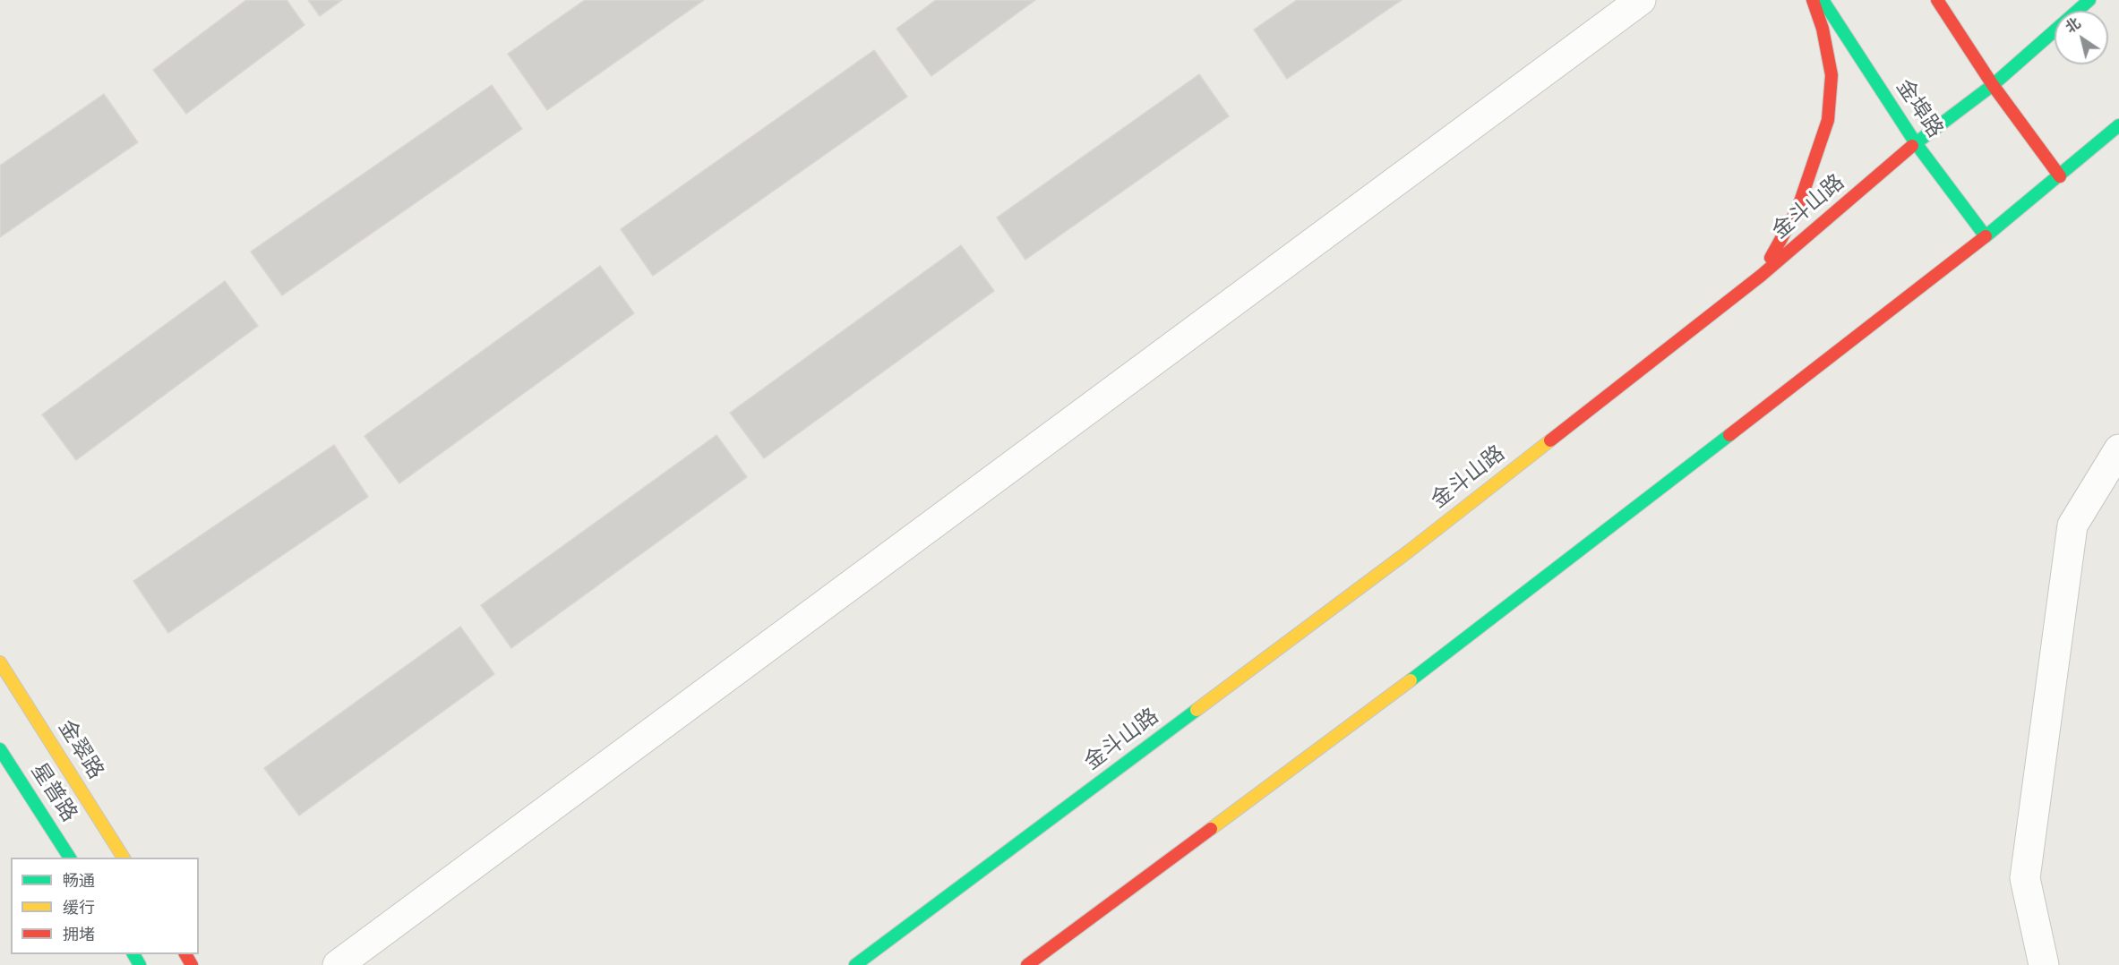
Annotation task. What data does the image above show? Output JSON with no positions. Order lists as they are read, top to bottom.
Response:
{
  "streets": {
    "main road": [
      "金埠路",
      "金斗山路",
      "金翠路",
      "星普路"
    ]
  },
  "crossings": [
    ["金埠路", "金斗山路"]
  ],
  "legend": ["畅通", "缓行", "拥堵"],
  "north": "top left"
}
